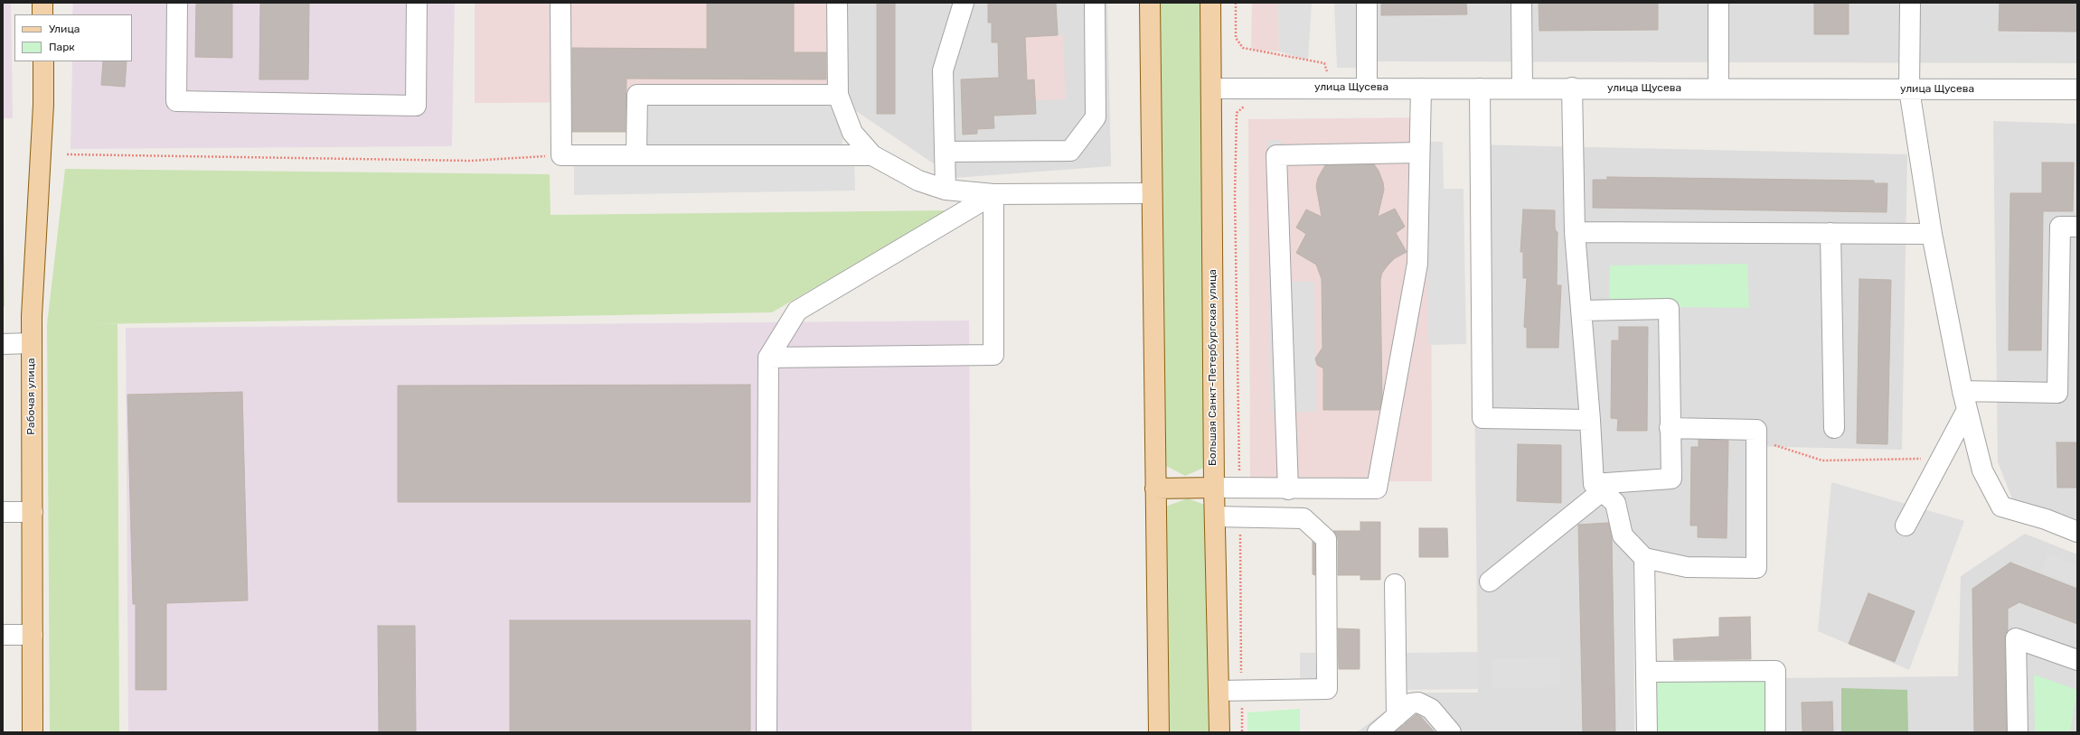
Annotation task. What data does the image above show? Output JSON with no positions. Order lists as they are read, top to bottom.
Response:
{
  "streets": {
    "main road": ["Большая Санкт-Петербургская улица", "Рабочая улица"],
    "street": ["улица Щусева"]
  },
  "crossings": [
    ["улица Щусева", "Большая Санкт-Петербургская улица"]
  ],
  "legend": ["Улица", "Парк"]
}
